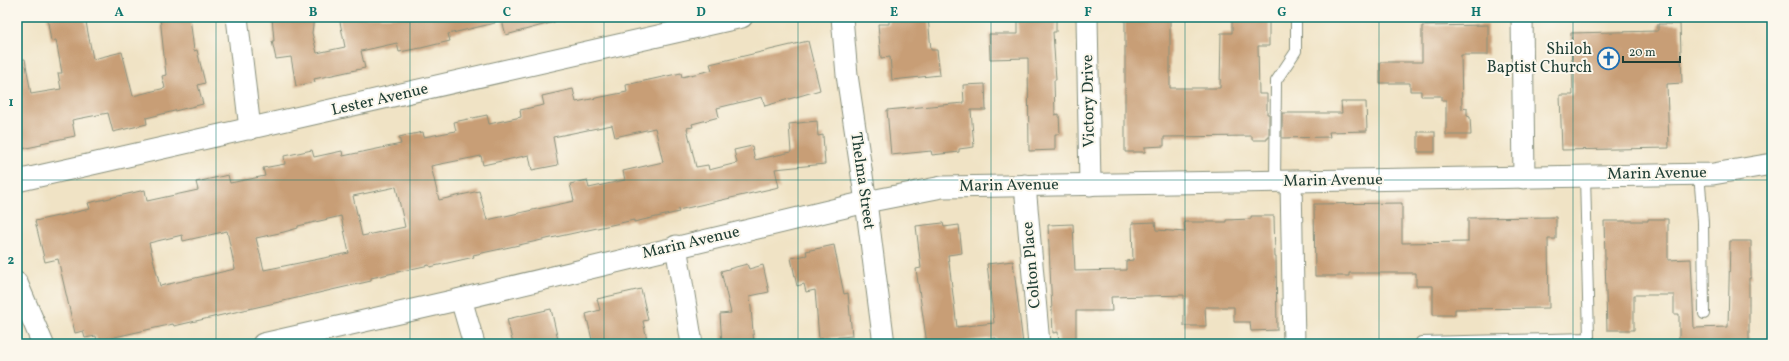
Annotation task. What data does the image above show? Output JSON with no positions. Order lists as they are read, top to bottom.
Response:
{
  "streets": {
    "street": [
      "Lester Avenue",
      "Victory Drive",
      "Marin Avenue",
      "Thelma Street",
      "Colton Place"
    ]
  },
  "crossings": [
    ["Victory Drive", "Marin Avenue"],
    ["Marin Avenue", "Thelma Street"],
    ["Marin Avenue", "Colton Place"]
  ],
  "places": {
    "church": ["Shiloh Baptist Church"]
  },
  "scale_bar": "20 m",
  "grid": {
    "columns": [
      "A",
      "B",
      "C",
      "D",
      "E",
      "F",
      "G",
      "H",
      "I"
    ],
    "rows": ["1", "2"]
  }
}
